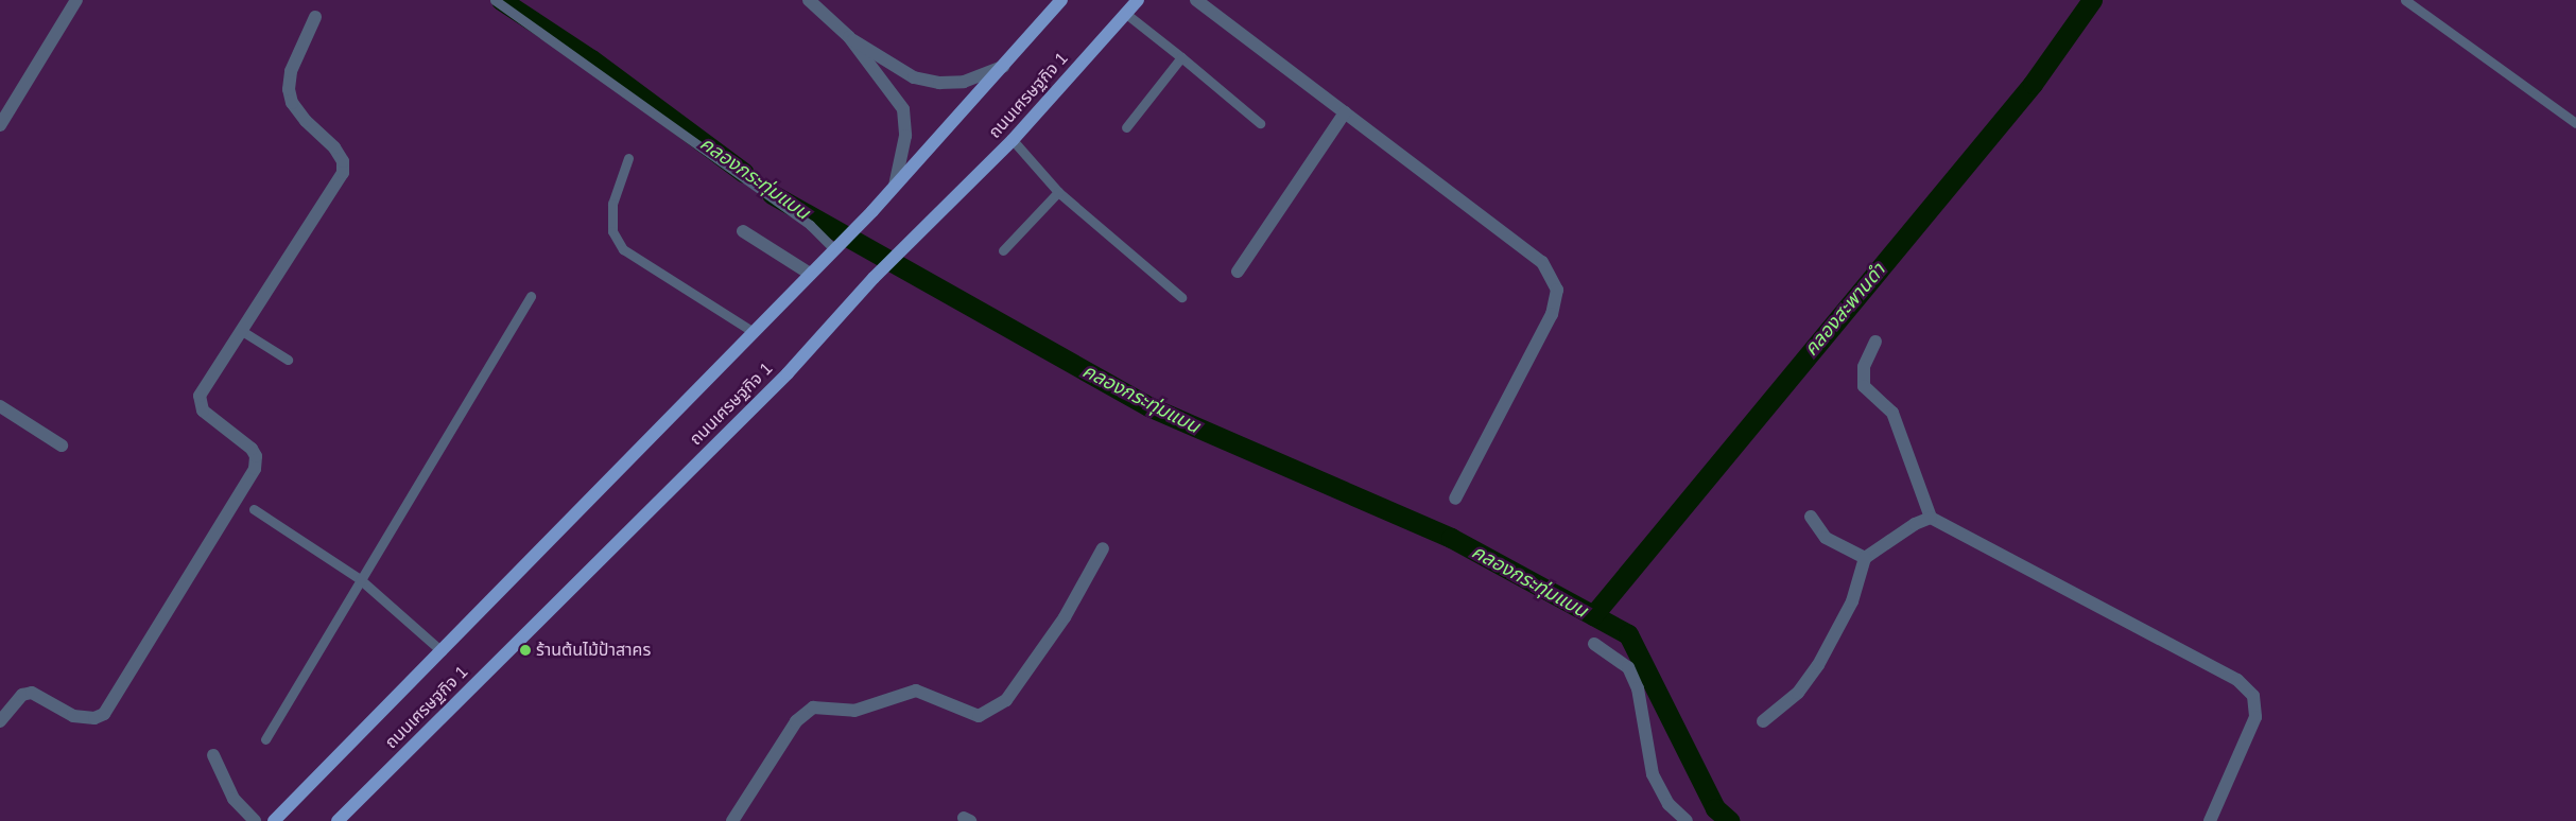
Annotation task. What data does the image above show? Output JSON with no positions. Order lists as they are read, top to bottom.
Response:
{
  "streets": {
    "main road": ["ถนนเศรษฐกิจ 1"]
  },
  "water": ["คลองกระทุ่มแบน", "คลองสะพานดำ"],
  "places": ["ร้านต้นไม้ป้าสาคร"]
}
